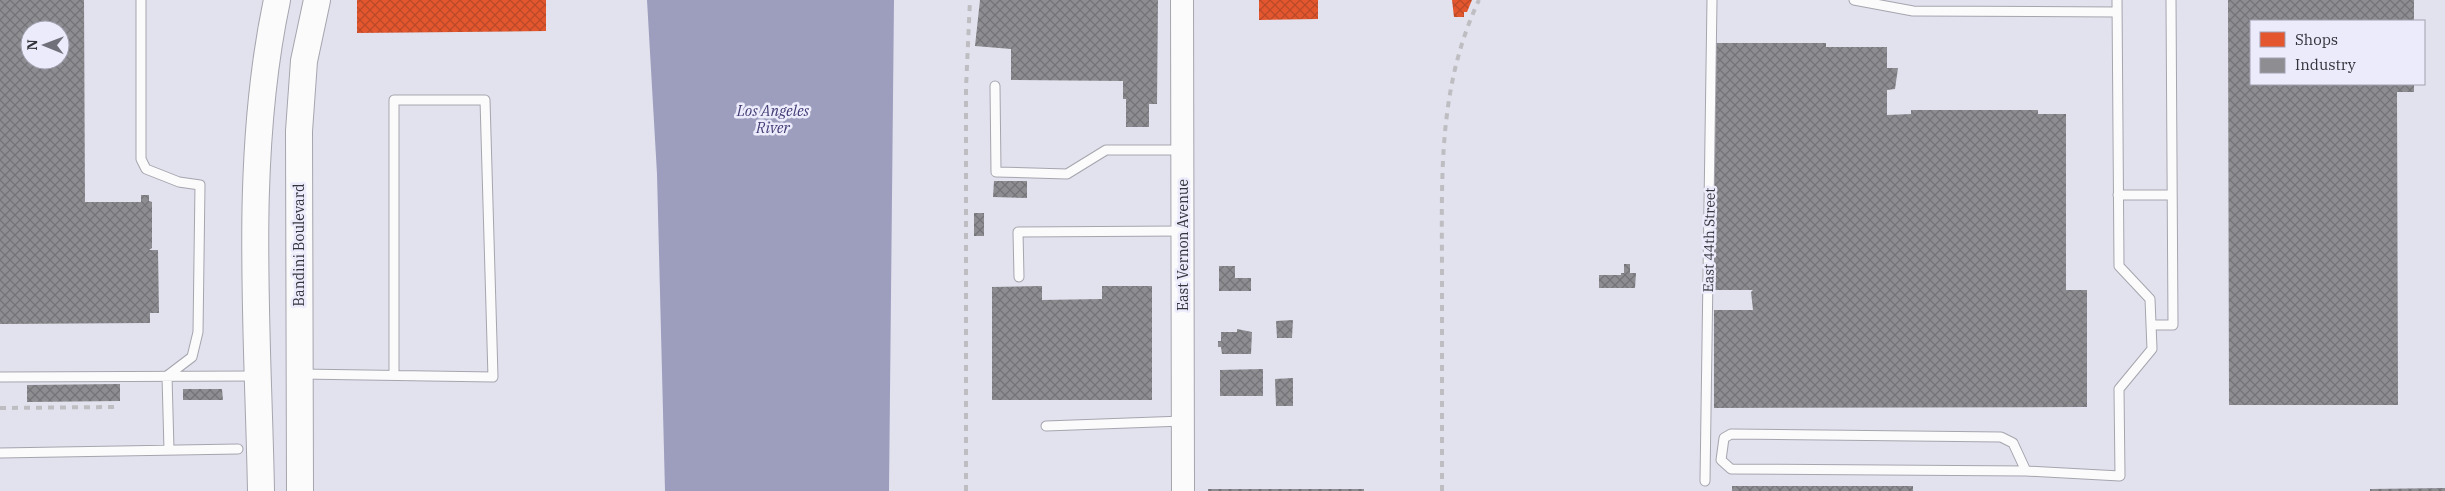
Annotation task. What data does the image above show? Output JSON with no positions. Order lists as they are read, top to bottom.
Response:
{
  "streets": {
    "main road": ["Bandini Boulevard"],
    "street": ["East Vernon Avenue"],
    "lane": ["East 44th Street"]
  },
  "water": ["Los Angeles River"],
  "legend": ["Shops", "Industry"],
  "north": "left"
}
